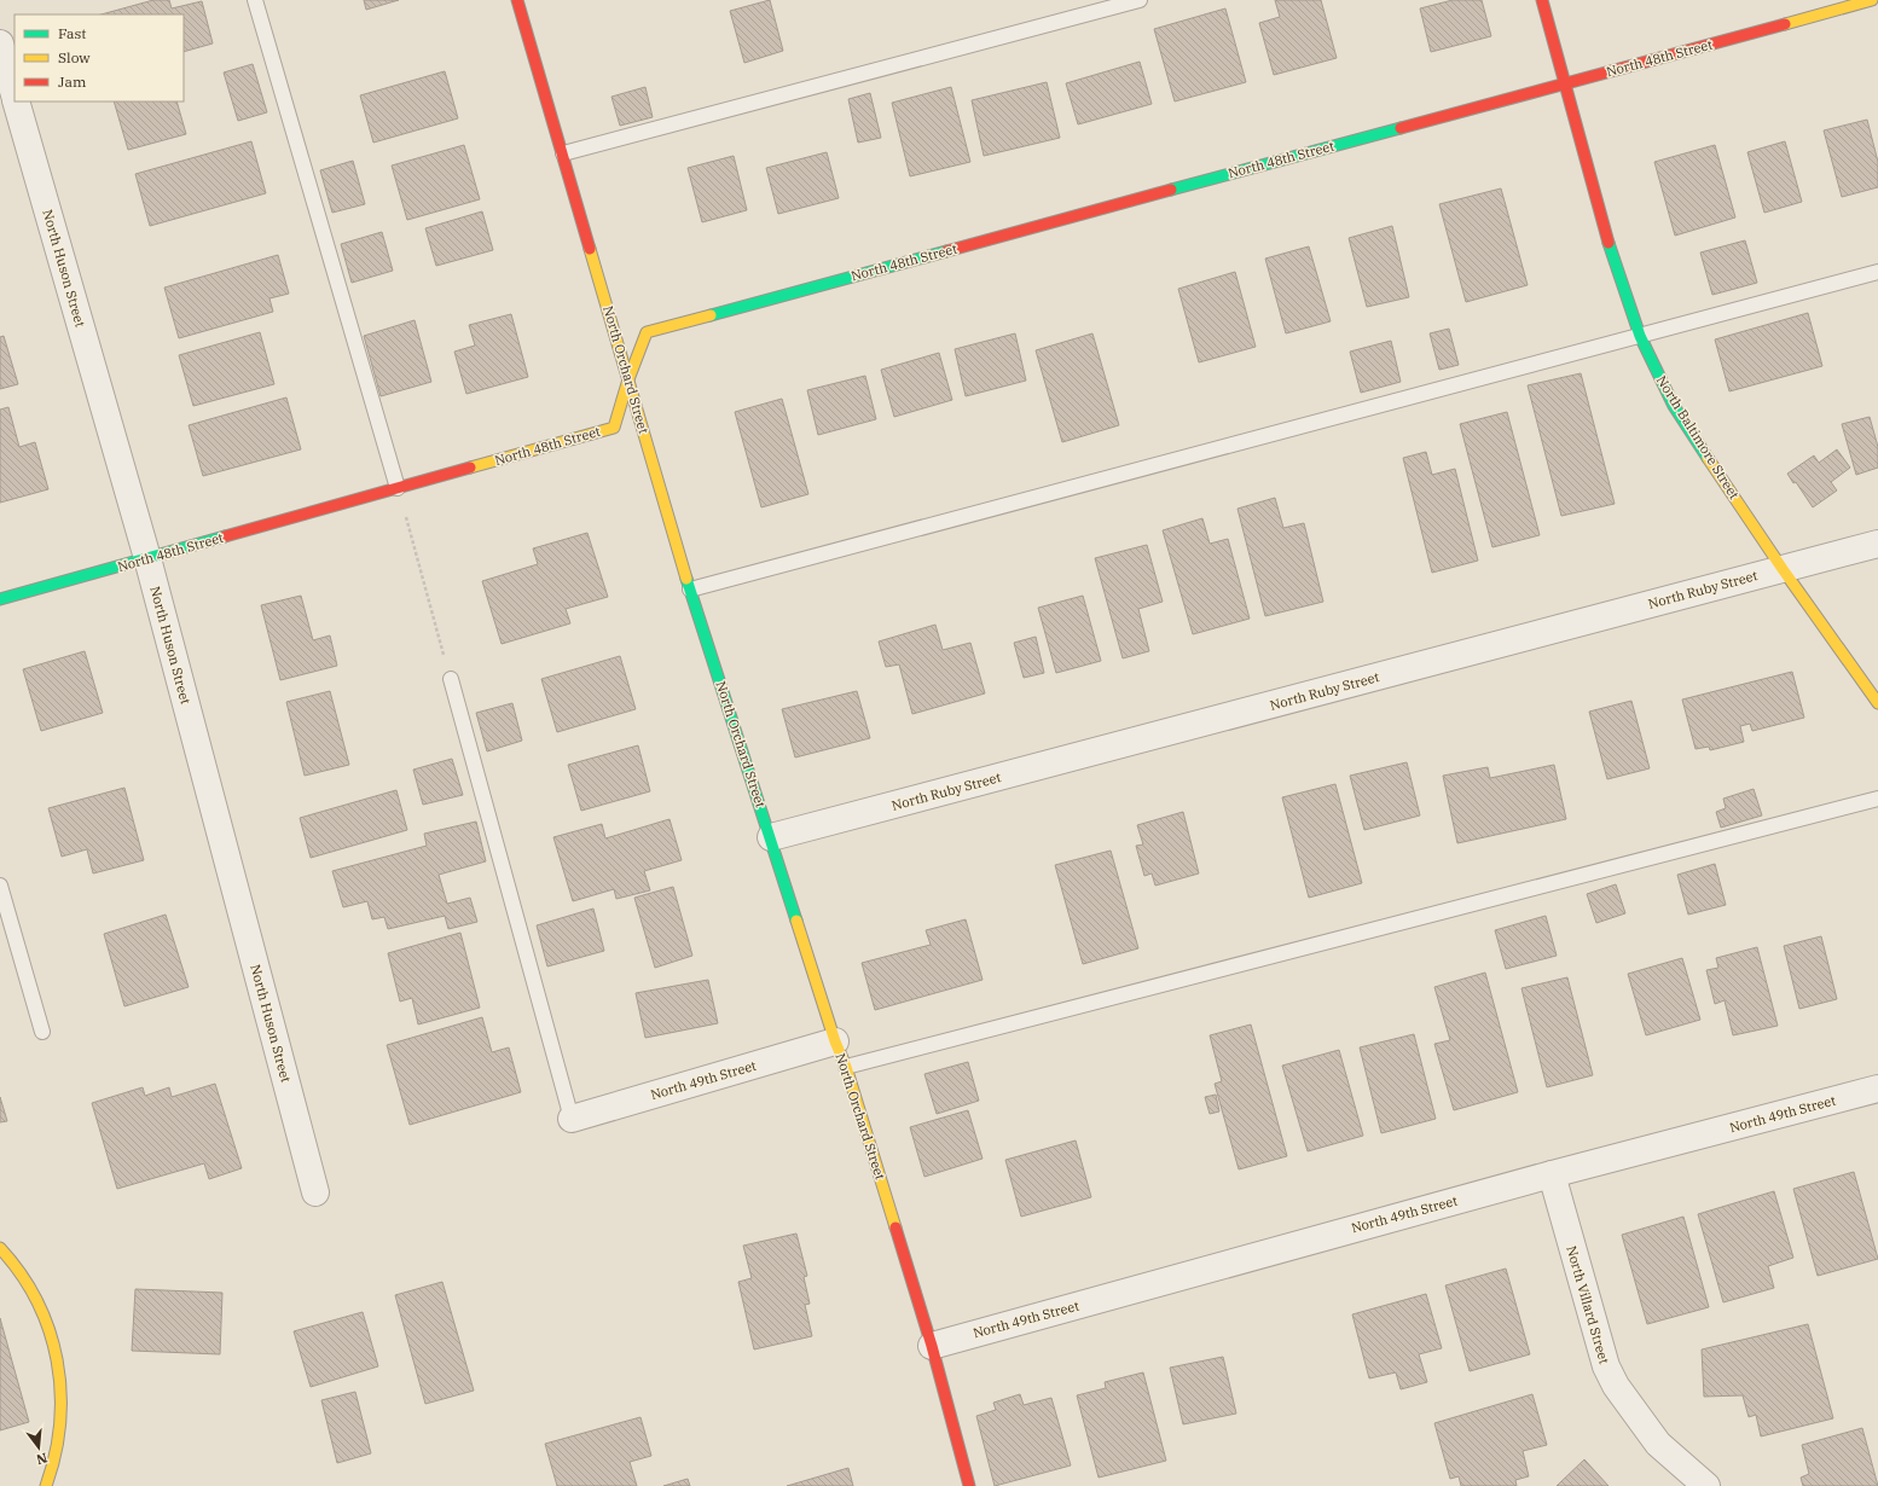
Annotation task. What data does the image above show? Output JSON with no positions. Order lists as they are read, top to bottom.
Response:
{
  "streets": {
    "street": [
      "North 48th Street",
      "North Huson Street",
      "North Orchard Street",
      "North Baltimore Street",
      "North Ruby Street",
      "North 49th Street",
      "North Villard Street"
    ]
  },
  "crossings": [
    ["North 48th Street", "North Huson Street"],
    ["North 48th Street", "North Orchard Street"],
    ["North 48th Street", "North Baltimore Street"],
    ["North Orchard Street", "North Ruby Street"],
    ["North Orchard Street", "North 49th Street"],
    ["North Baltimore Street", "North Ruby Street"],
    ["North 49th Street", "North Villard Street"]
  ],
  "legend": ["Fast", "Slow", "Jam"],
  "north": "bottom"
}
